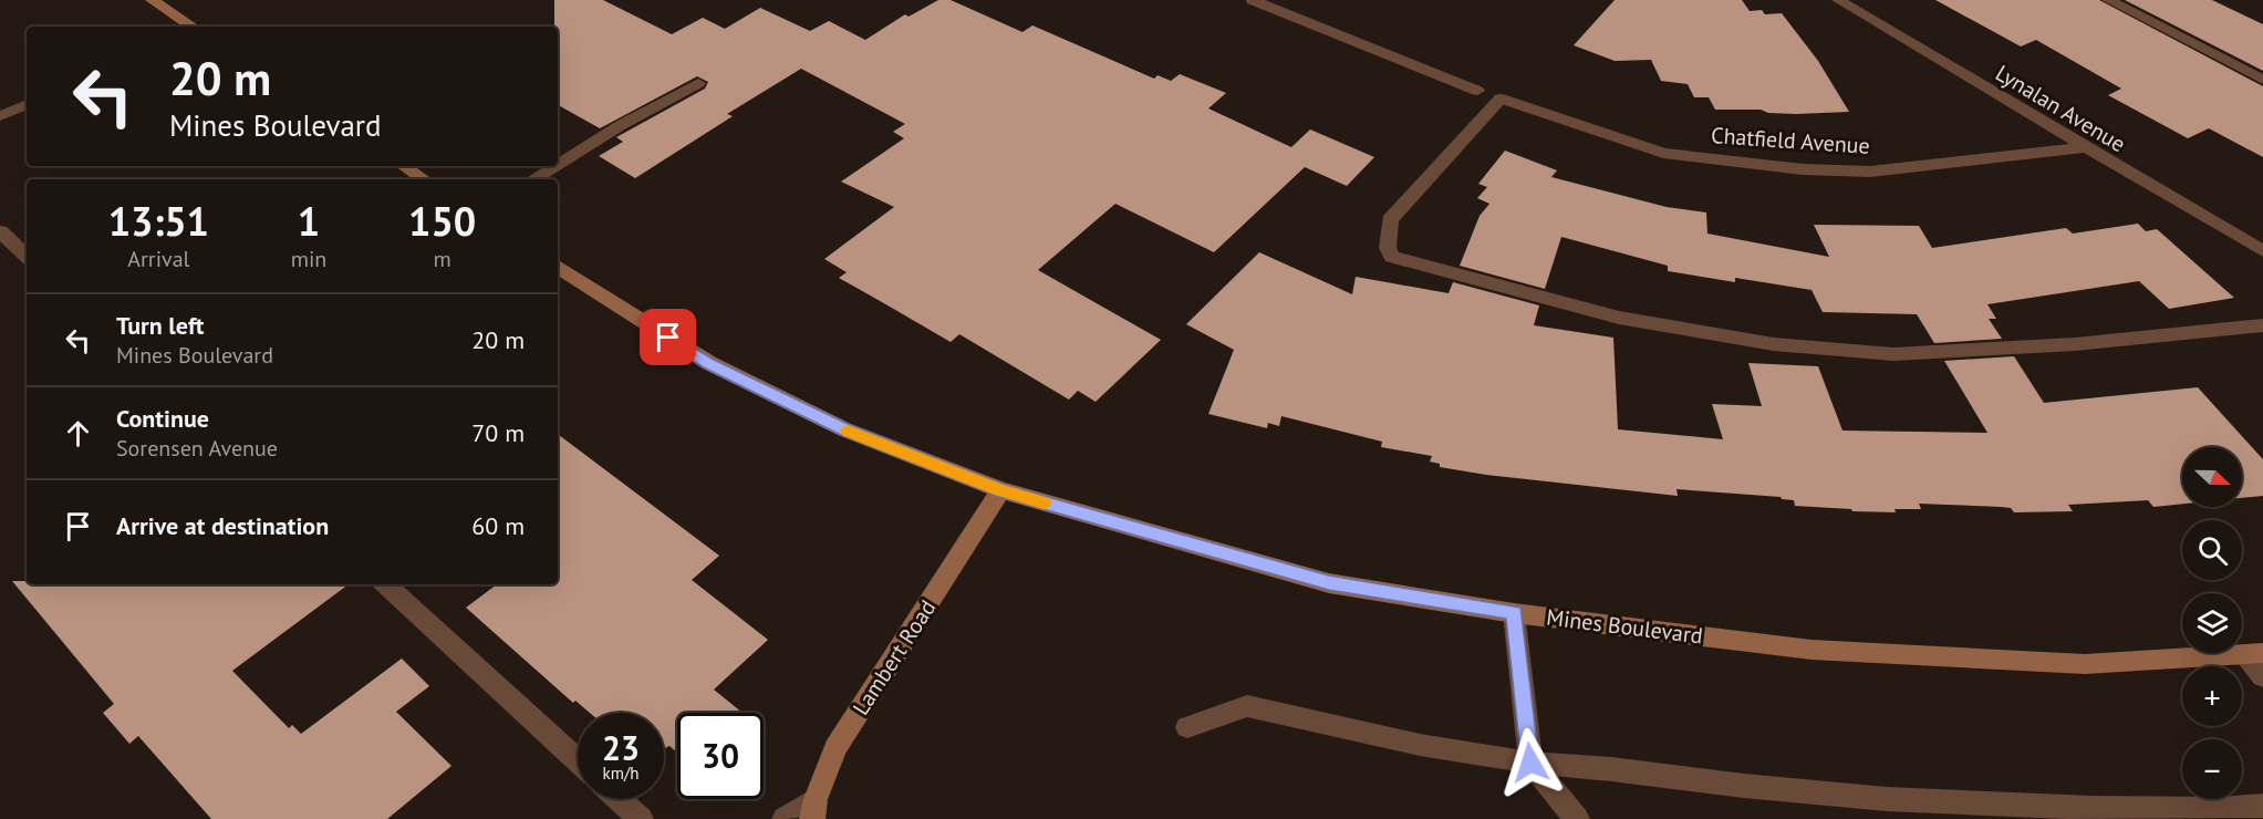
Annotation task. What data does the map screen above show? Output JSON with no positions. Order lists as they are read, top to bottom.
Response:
{
  "streets": {
    "street": [
      "Lynalan Avenue",
      "Chatfield Avenue",
      "Mines Boulevard",
      "Lambert Road"
    ]
  },
  "crossings": [
    ["Lynalan Avenue", "Chatfield Avenue"],
    ["Mines Boulevard", "Lambert Road"]
  ],
  "north": "right",
  "page": {
    "turn": ["20 m", "Mines Boulevard"],
    "eta": [
      "13:51",
      "Arrival",
      "1",
      "min",
      "150",
      "m"
    ],
    "list": [
      {
        "name": "Turn left",
        "note": "Mines Boulevard",
        "value": "20 m"
      },
      {
        "name": "Continue",
        "note": "Sorensen Avenue",
        "value": "70 m"
      },
      {
        "name": "Arrive at destination",
        "value": "60 m"
      }
    ],
    "map_buttons": ["+", "−"],
    "speed": "23 km/h",
    "limit": "30"
  }
}
